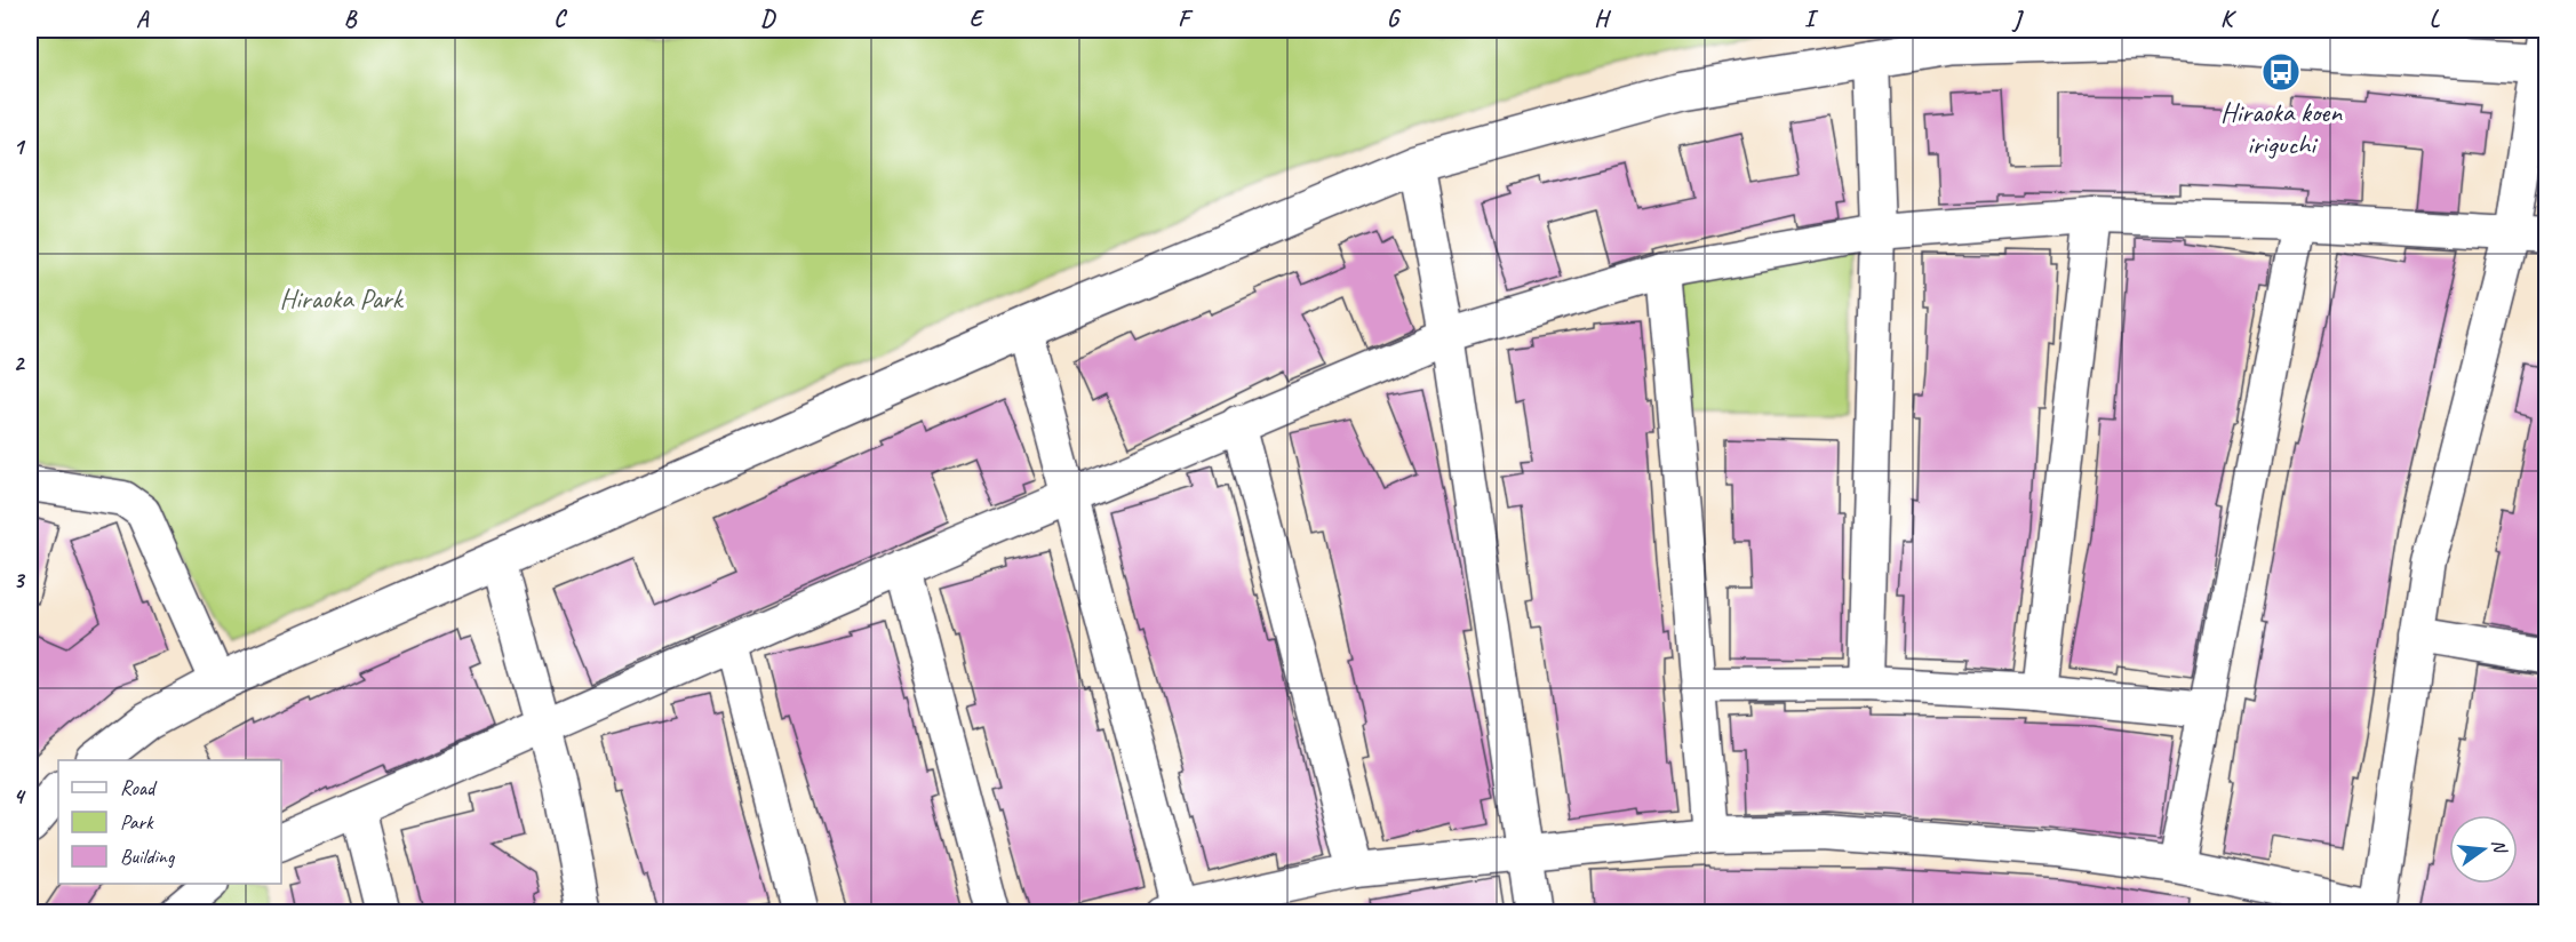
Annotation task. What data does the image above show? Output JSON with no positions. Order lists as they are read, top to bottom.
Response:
{
  "parks": ["Hiraoka Park"],
  "places": {
    "bus stop": ["Hiraoka koen iriguchi"]
  },
  "legend": ["Road", "Park", "Building"],
  "north": "right",
  "grid": {
    "columns": [
      "A",
      "B",
      "C",
      "D",
      "E",
      "F",
      "G",
      "H",
      "I",
      "J",
      "K",
      "L"
    ],
    "rows": [
      "1",
      "2",
      "3",
      "4"
    ]
  }
}
